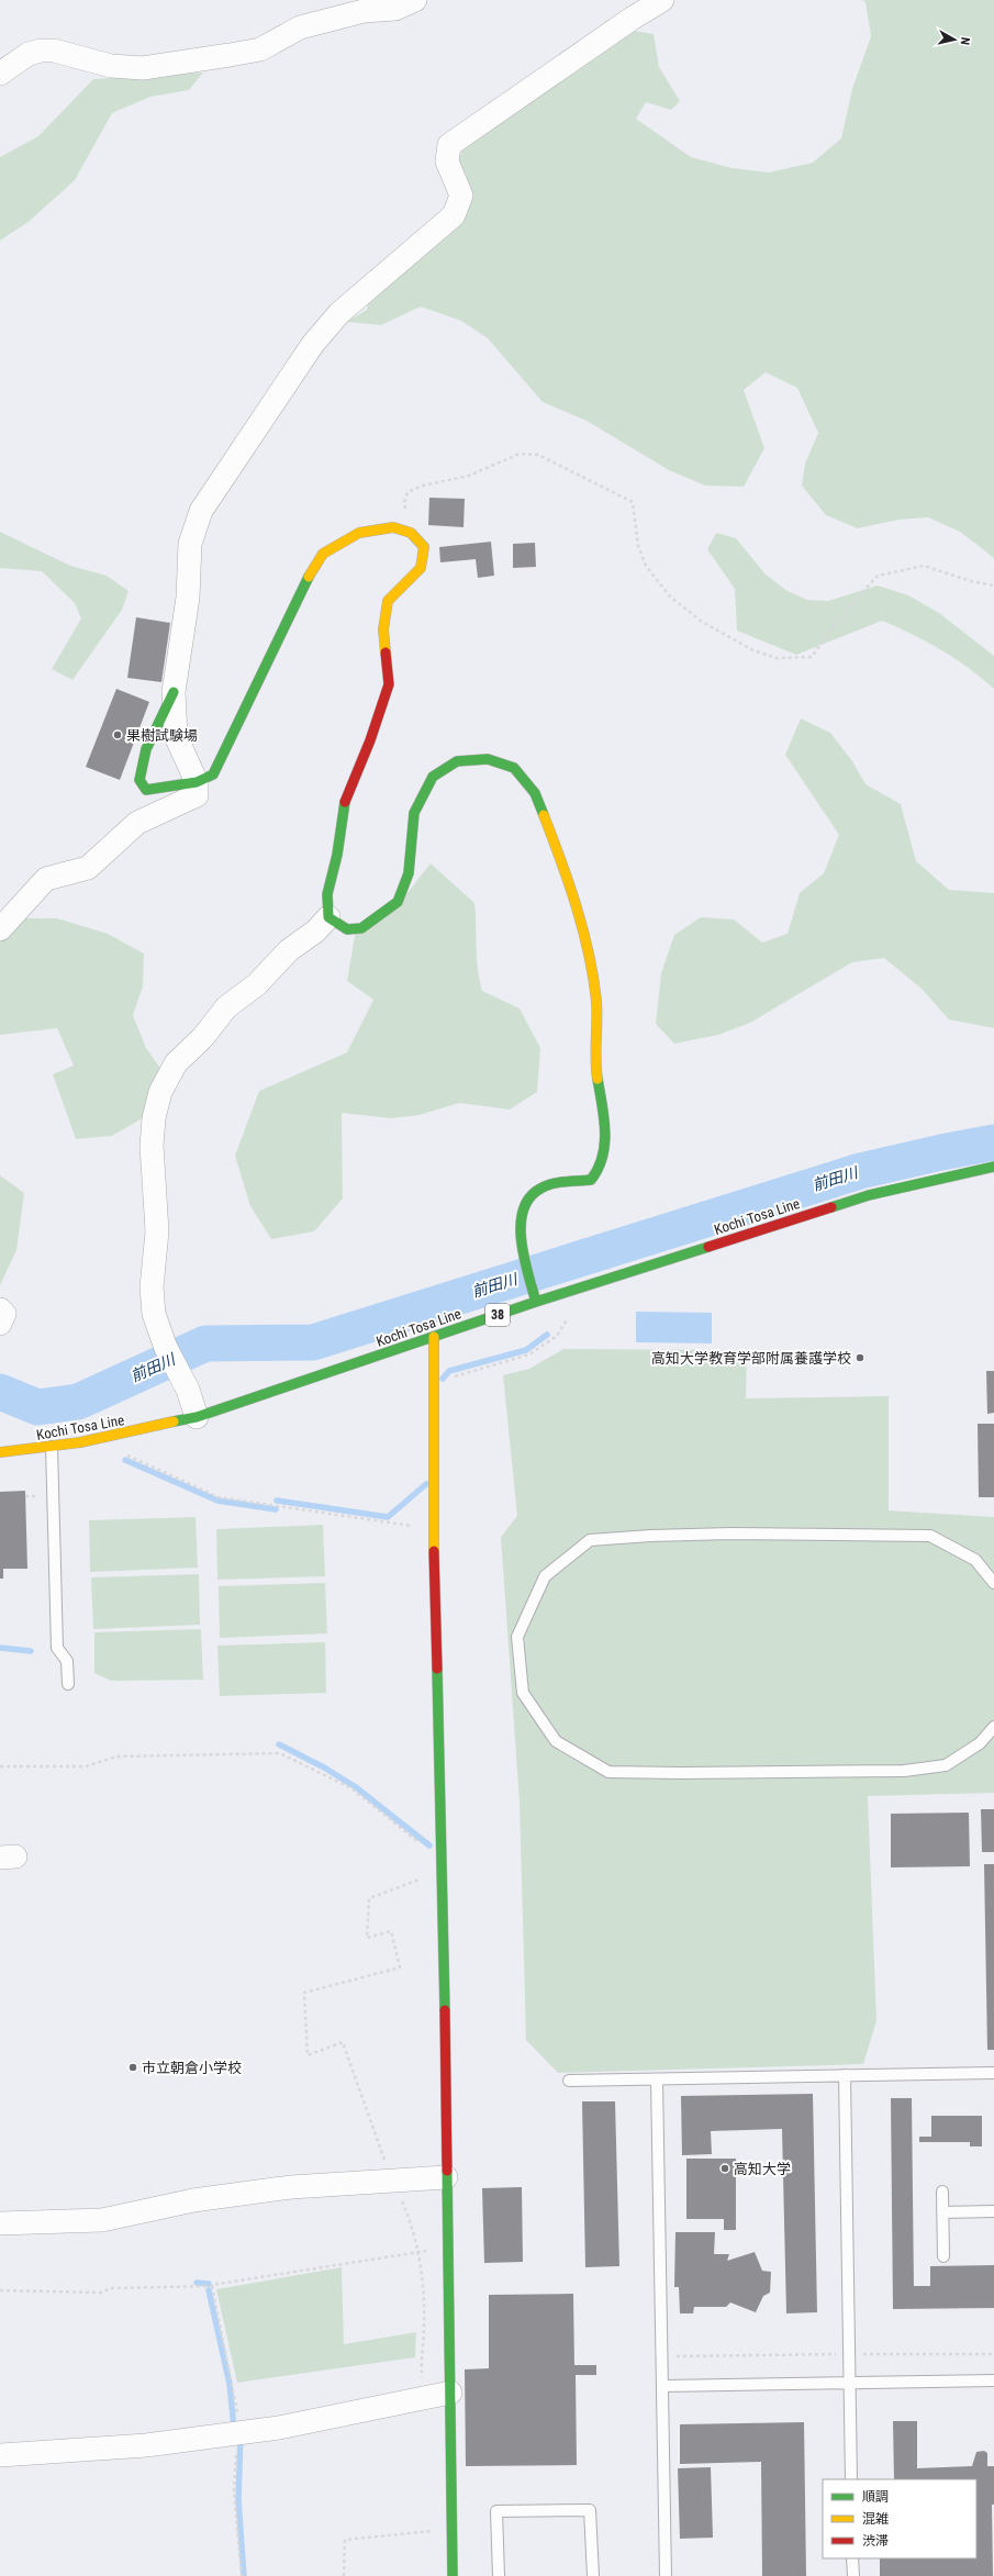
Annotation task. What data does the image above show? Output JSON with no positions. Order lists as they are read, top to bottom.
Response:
{
  "streets": {
    "street": ["Kochi Tosa Line", "38"]
  },
  "water": ["前田川"],
  "places": [
    "果樹試験場",
    "高知大学教育学部附属養護学校",
    "市立朝倉小学校",
    "高知大学"
  ],
  "legend": ["順調", "混雑", "渋滞"],
  "north": "right"
}
